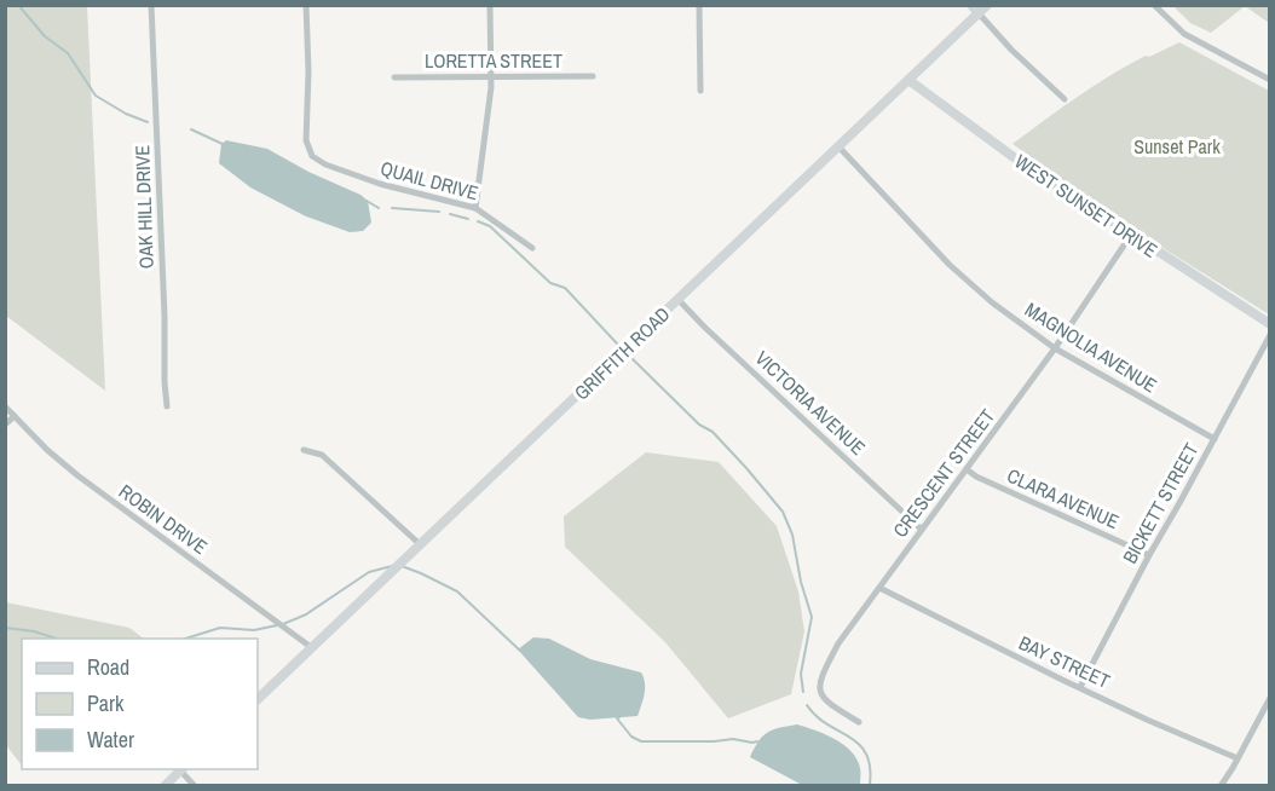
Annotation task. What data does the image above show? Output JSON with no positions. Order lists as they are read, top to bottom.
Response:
{
  "streets": {
    "street": [
      "LORETTA STREET",
      "QUAIL DRIVE",
      "WEST SUNSET DRIVE",
      "OAK HILL DRIVE",
      "MAGNOLIA AVENUE",
      "GRIFFITH ROAD",
      "VICTORIA AVENUE",
      "CRESCENT STREET",
      "CLARA AVENUE",
      "BICKETT STREET",
      "ROBIN DRIVE",
      "BAY STREET"
    ]
  },
  "crossings": [
    ["WEST SUNSET DRIVE", "GRIFFITH ROAD"],
    ["WEST SUNSET DRIVE", "CRESCENT STREET"],
    ["MAGNOLIA AVENUE", "GRIFFITH ROAD"],
    ["MAGNOLIA AVENUE", "CRESCENT STREET"],
    ["MAGNOLIA AVENUE", "BICKETT STREET"],
    ["GRIFFITH ROAD", "VICTORIA AVENUE"],
    ["GRIFFITH ROAD", "ROBIN DRIVE"],
    ["VICTORIA AVENUE", "CRESCENT STREET"],
    ["CRESCENT STREET", "CLARA AVENUE"],
    ["CRESCENT STREET", "BAY STREET"],
    ["CLARA AVENUE", "BICKETT STREET"],
    ["BICKETT STREET", "BAY STREET"]
  ],
  "parks": ["Sunset Park"],
  "legend": ["Road", "Park", "Water"]
}
